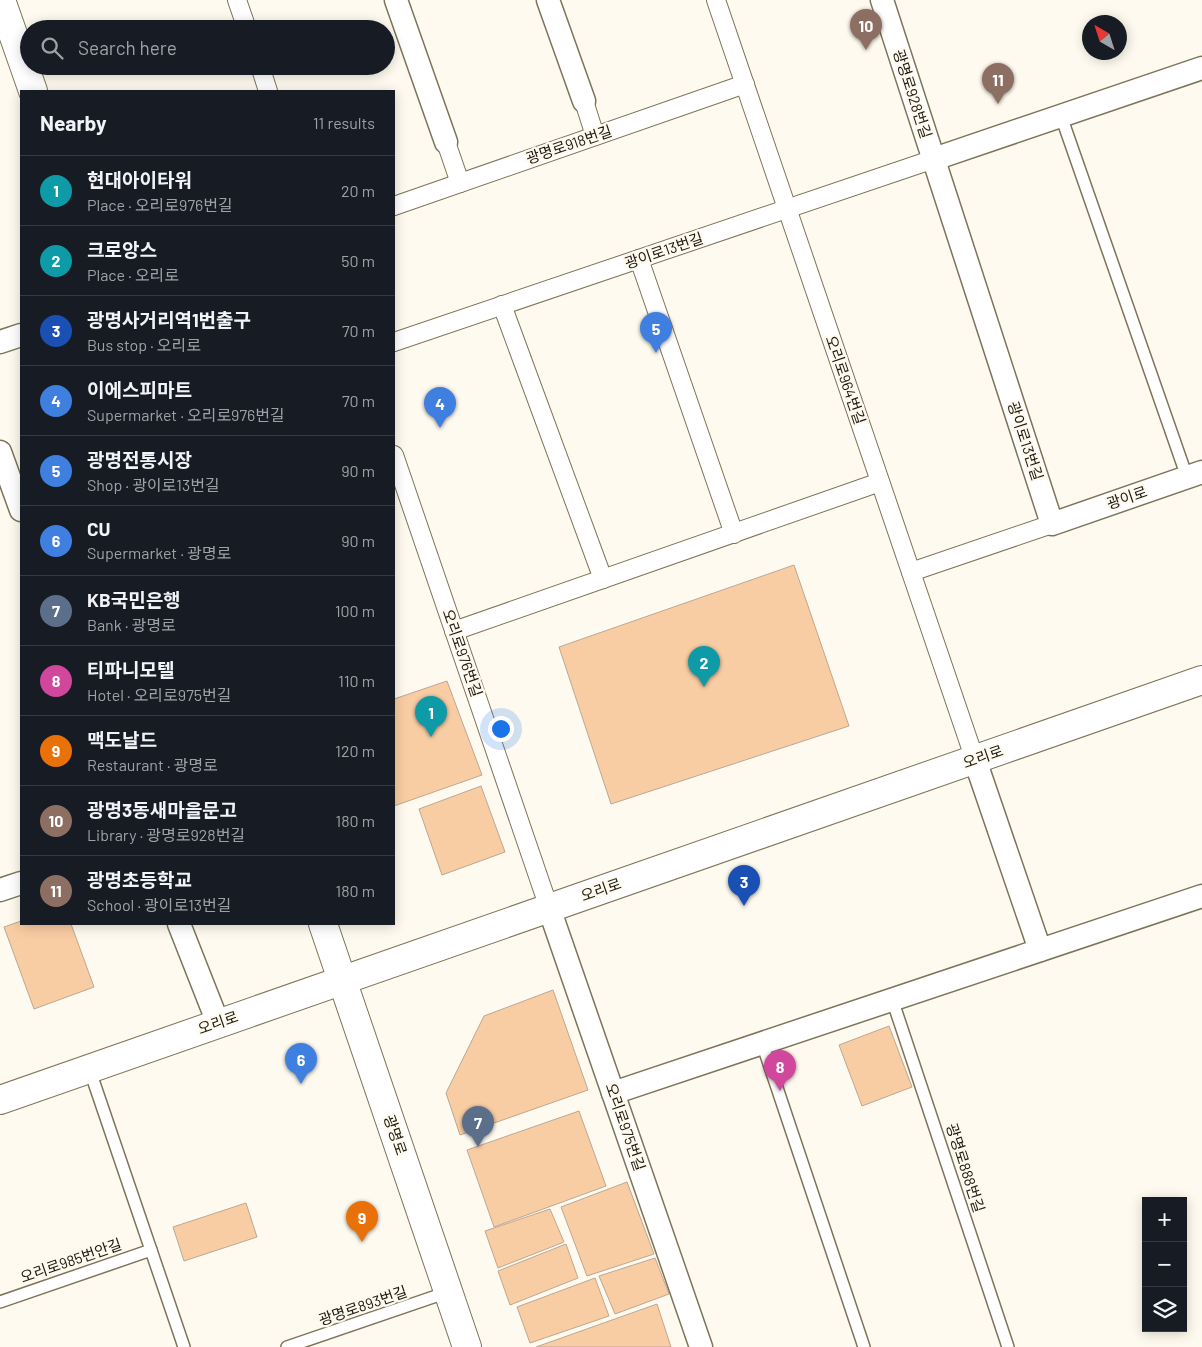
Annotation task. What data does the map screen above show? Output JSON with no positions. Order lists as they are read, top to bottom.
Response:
{
  "streets": {
    "main road": ["오리로", "광명로"],
    "street": [
      "광명로928번길",
      "광명로918번길",
      "광이로13번길",
      "오리로964번길",
      "광이로",
      "오리로976번길",
      "오리로975번길"
    ],
    "lane": ["광명로888번길", "오리로985번안길", "광명로893번길"]
  },
  "crossings": [
    ["광명로928번길", "광이로13번길"],
    ["광명로918번길", "오리로964번길"],
    ["광이로13번길", "오리로964번길"],
    ["광이로13번길", "광이로"],
    ["오리로964번길", "오리로"],
    ["오리로976번길", "오리로"],
    ["오리로976번길", "오리로975번길"],
    ["오리로", "오리로975번길"],
    ["오리로", "광명로"],
    ["광명로", "광명로893번길"]
  ],
  "north": "top left",
  "page": {
    "pins": [
      "10",
      "11",
      "5",
      "4",
      "2",
      "1",
      "3",
      "6",
      "8",
      "7",
      "9"
    ],
    "search": "Search here",
    "heading": ["Nearby", "11 results"],
    "list": [
      {
        "mark": "1",
        "name": "현대아이타워",
        "note": "Place · 오리로976번길",
        "value": "20 m"
      },
      {
        "mark": "2",
        "name": "크로앙스",
        "note": "Place · 오리로",
        "value": "50 m"
      },
      {
        "mark": "3",
        "name": "광명사거리역1번출구",
        "note": "Bus stop · 오리로",
        "value": "70 m"
      },
      {
        "mark": "4",
        "name": "이에스피마트",
        "note": "Supermarket · 오리로976번길",
        "value": "70 m"
      },
      {
        "mark": "5",
        "name": "광명전통시장",
        "note": "Shop · 광이로13번길",
        "value": "90 m"
      },
      {
        "mark": "6",
        "name": "CU",
        "note": "Supermarket · 광명로",
        "value": "90 m"
      },
      {
        "mark": "7",
        "name": "KB국민은행",
        "note": "Bank · 광명로",
        "value": "100 m"
      },
      {
        "mark": "8",
        "name": "티파니모텔",
        "note": "Hotel · 오리로975번길",
        "value": "110 m"
      },
      {
        "mark": "9",
        "name": "맥도날드",
        "note": "Restaurant · 광명로",
        "value": "120 m"
      },
      {
        "mark": "10",
        "name": "광명3동새마을문고",
        "note": "Library · 광명로928번길",
        "value": "180 m"
      },
      {
        "mark": "11",
        "name": "광명초등학교",
        "note": "School · 광이로13번길",
        "value": "180 m"
      }
    ],
    "map_buttons": ["+", "−"]
  }
}
